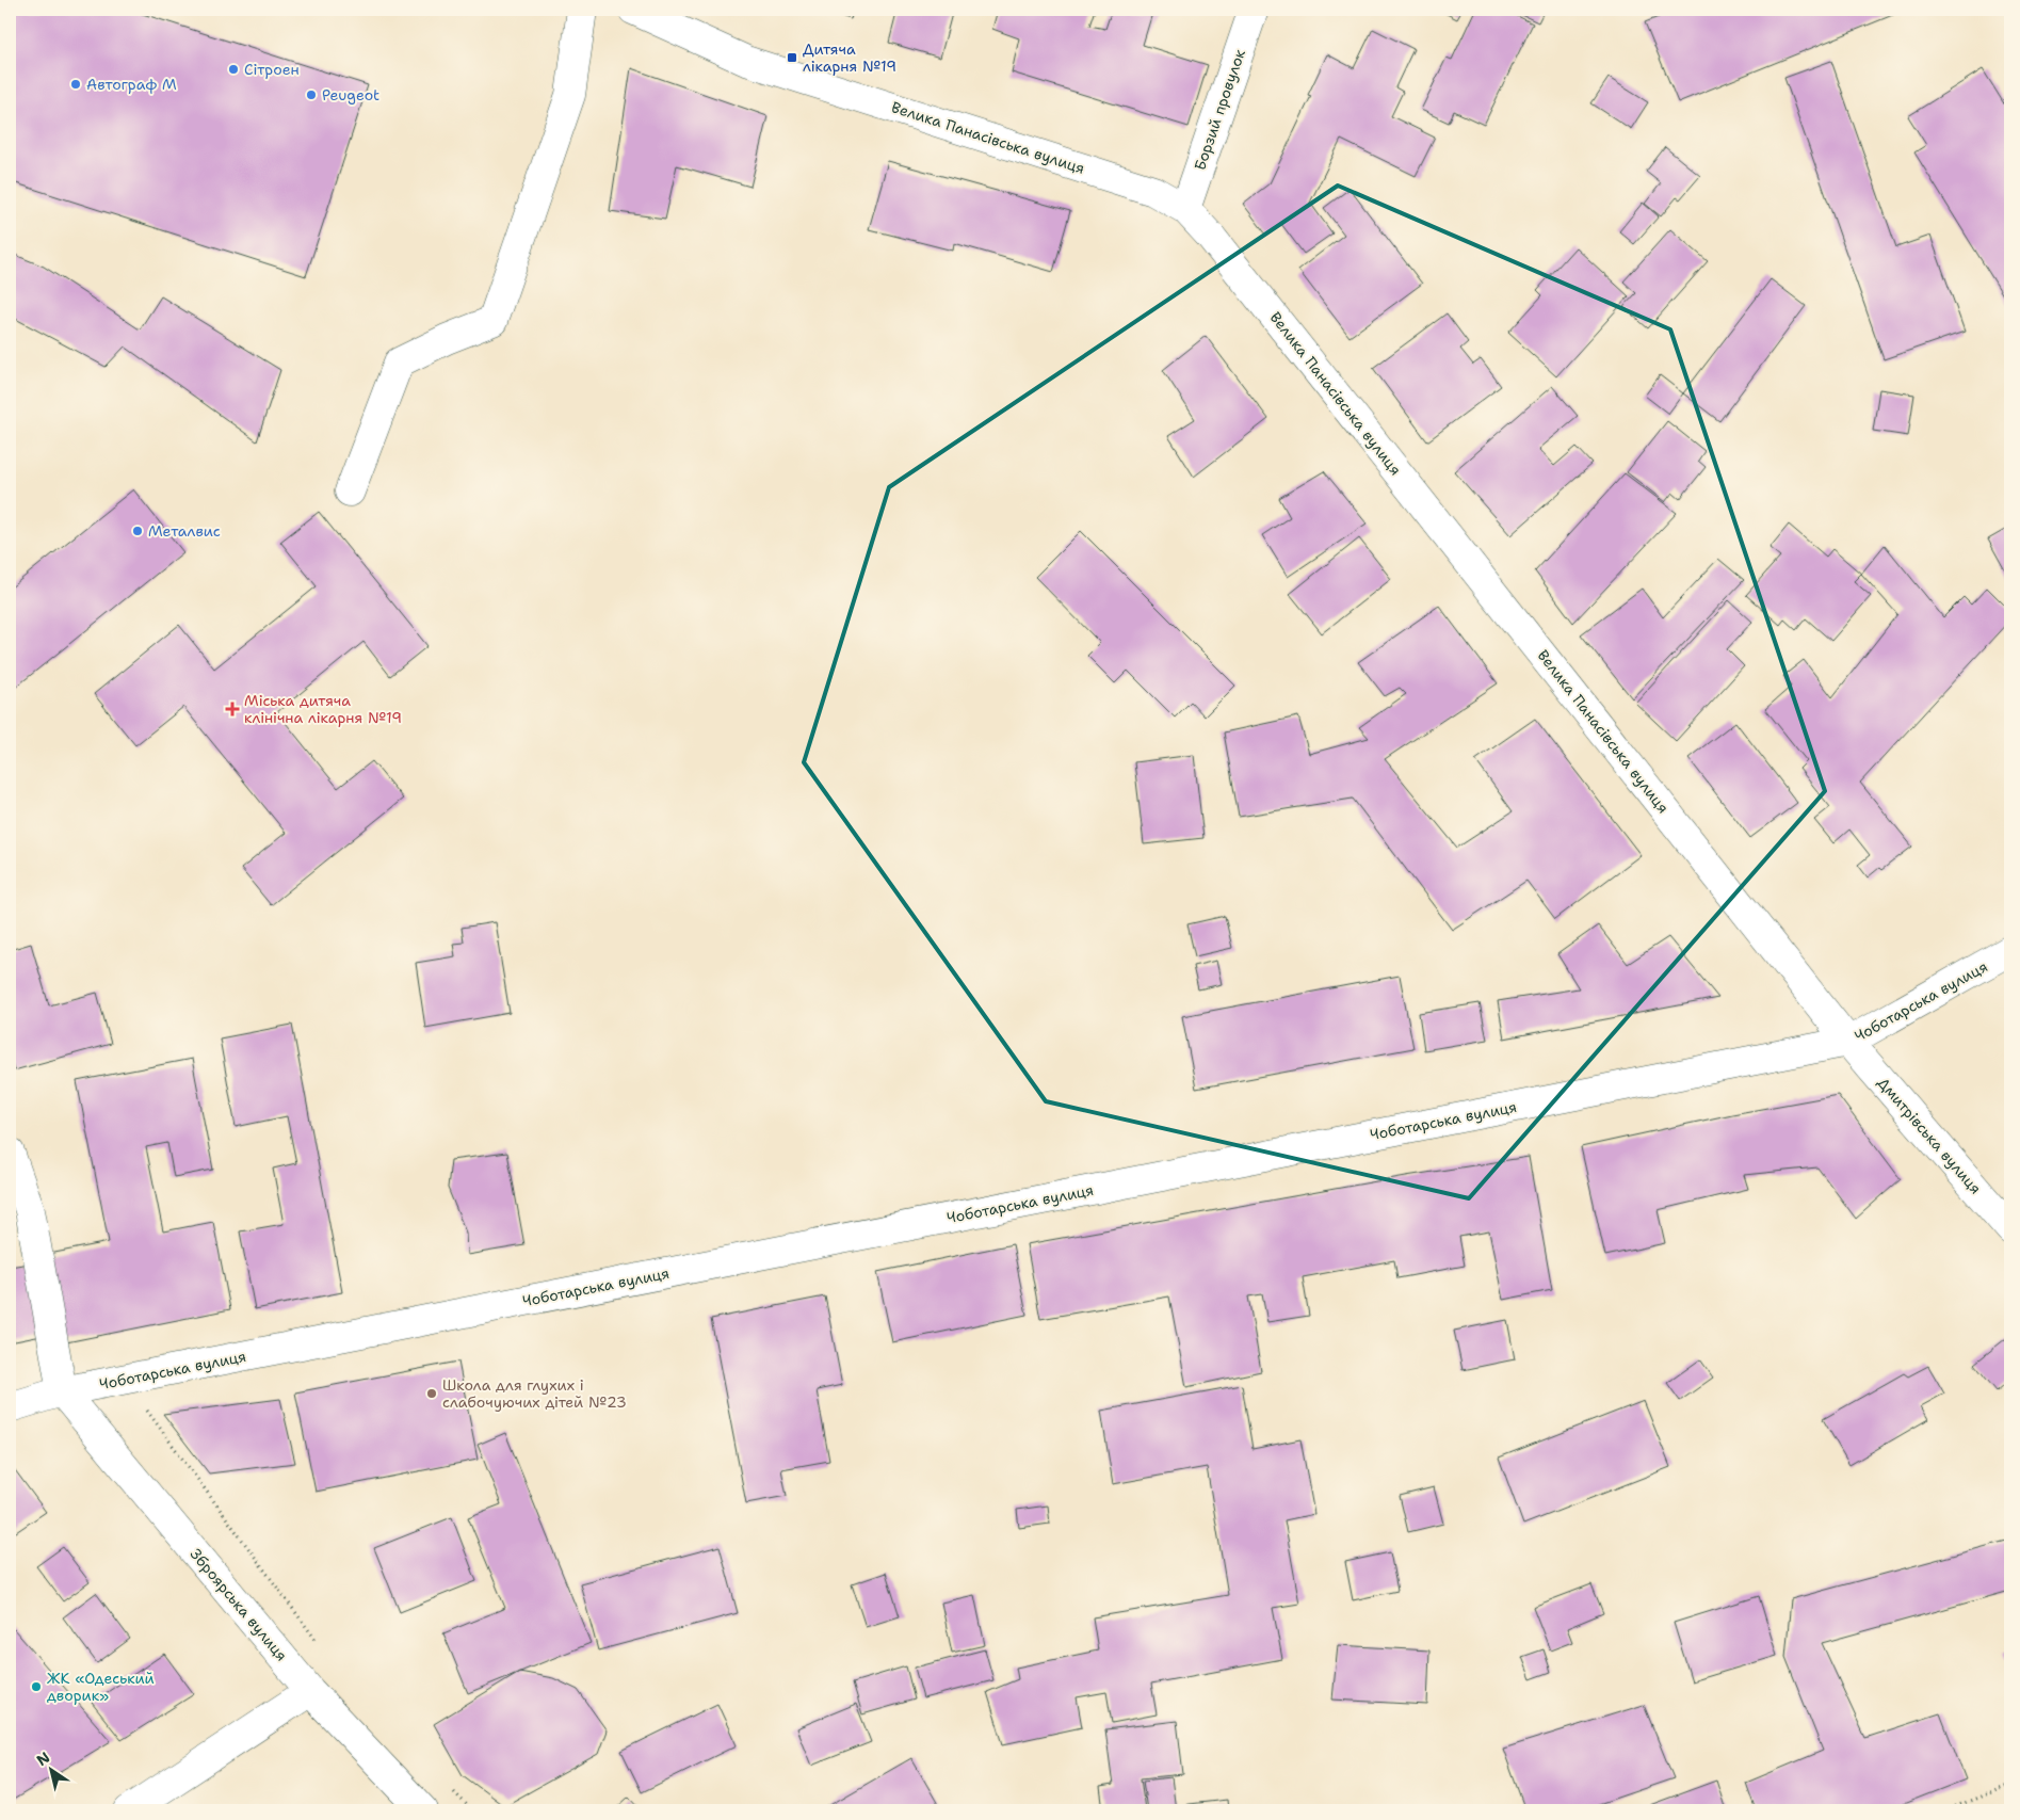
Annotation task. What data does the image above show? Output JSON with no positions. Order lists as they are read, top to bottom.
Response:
{
  "streets": {
    "street": [
      "Борзий провулок",
      "Велика Панасівська вулиця",
      "Чоботарська вулиця",
      "Дмитрівська вулиця",
      "Зброярська вулиця"
    ]
  },
  "crossings": [
    ["Борзий провулок", "Велика Панасівська вулиця"],
    ["Велика Панасівська вулиця", "Чоботарська вулиця"],
    ["Велика Панасівська вулиця", "Дмитрівська вулиця"],
    ["Чоботарська вулиця", "Дмитрівська вулиця"],
    ["Чоботарська вулиця", "Зброярська вулиця"]
  ],
  "places": {
    "transit": ["Дитяча лікарня №19"],
    "other": [
      "Сітроен",
      "Автограф М",
      "Peugeot",
      "Металвис",
      "Школа для глухих і слабочуючих дітей №23",
      "ЖК «Одеський дворик»"
    ],
    "health": ["Міська дитяча клінічна лікарня №19"]
  },
  "north": "top left"
}
